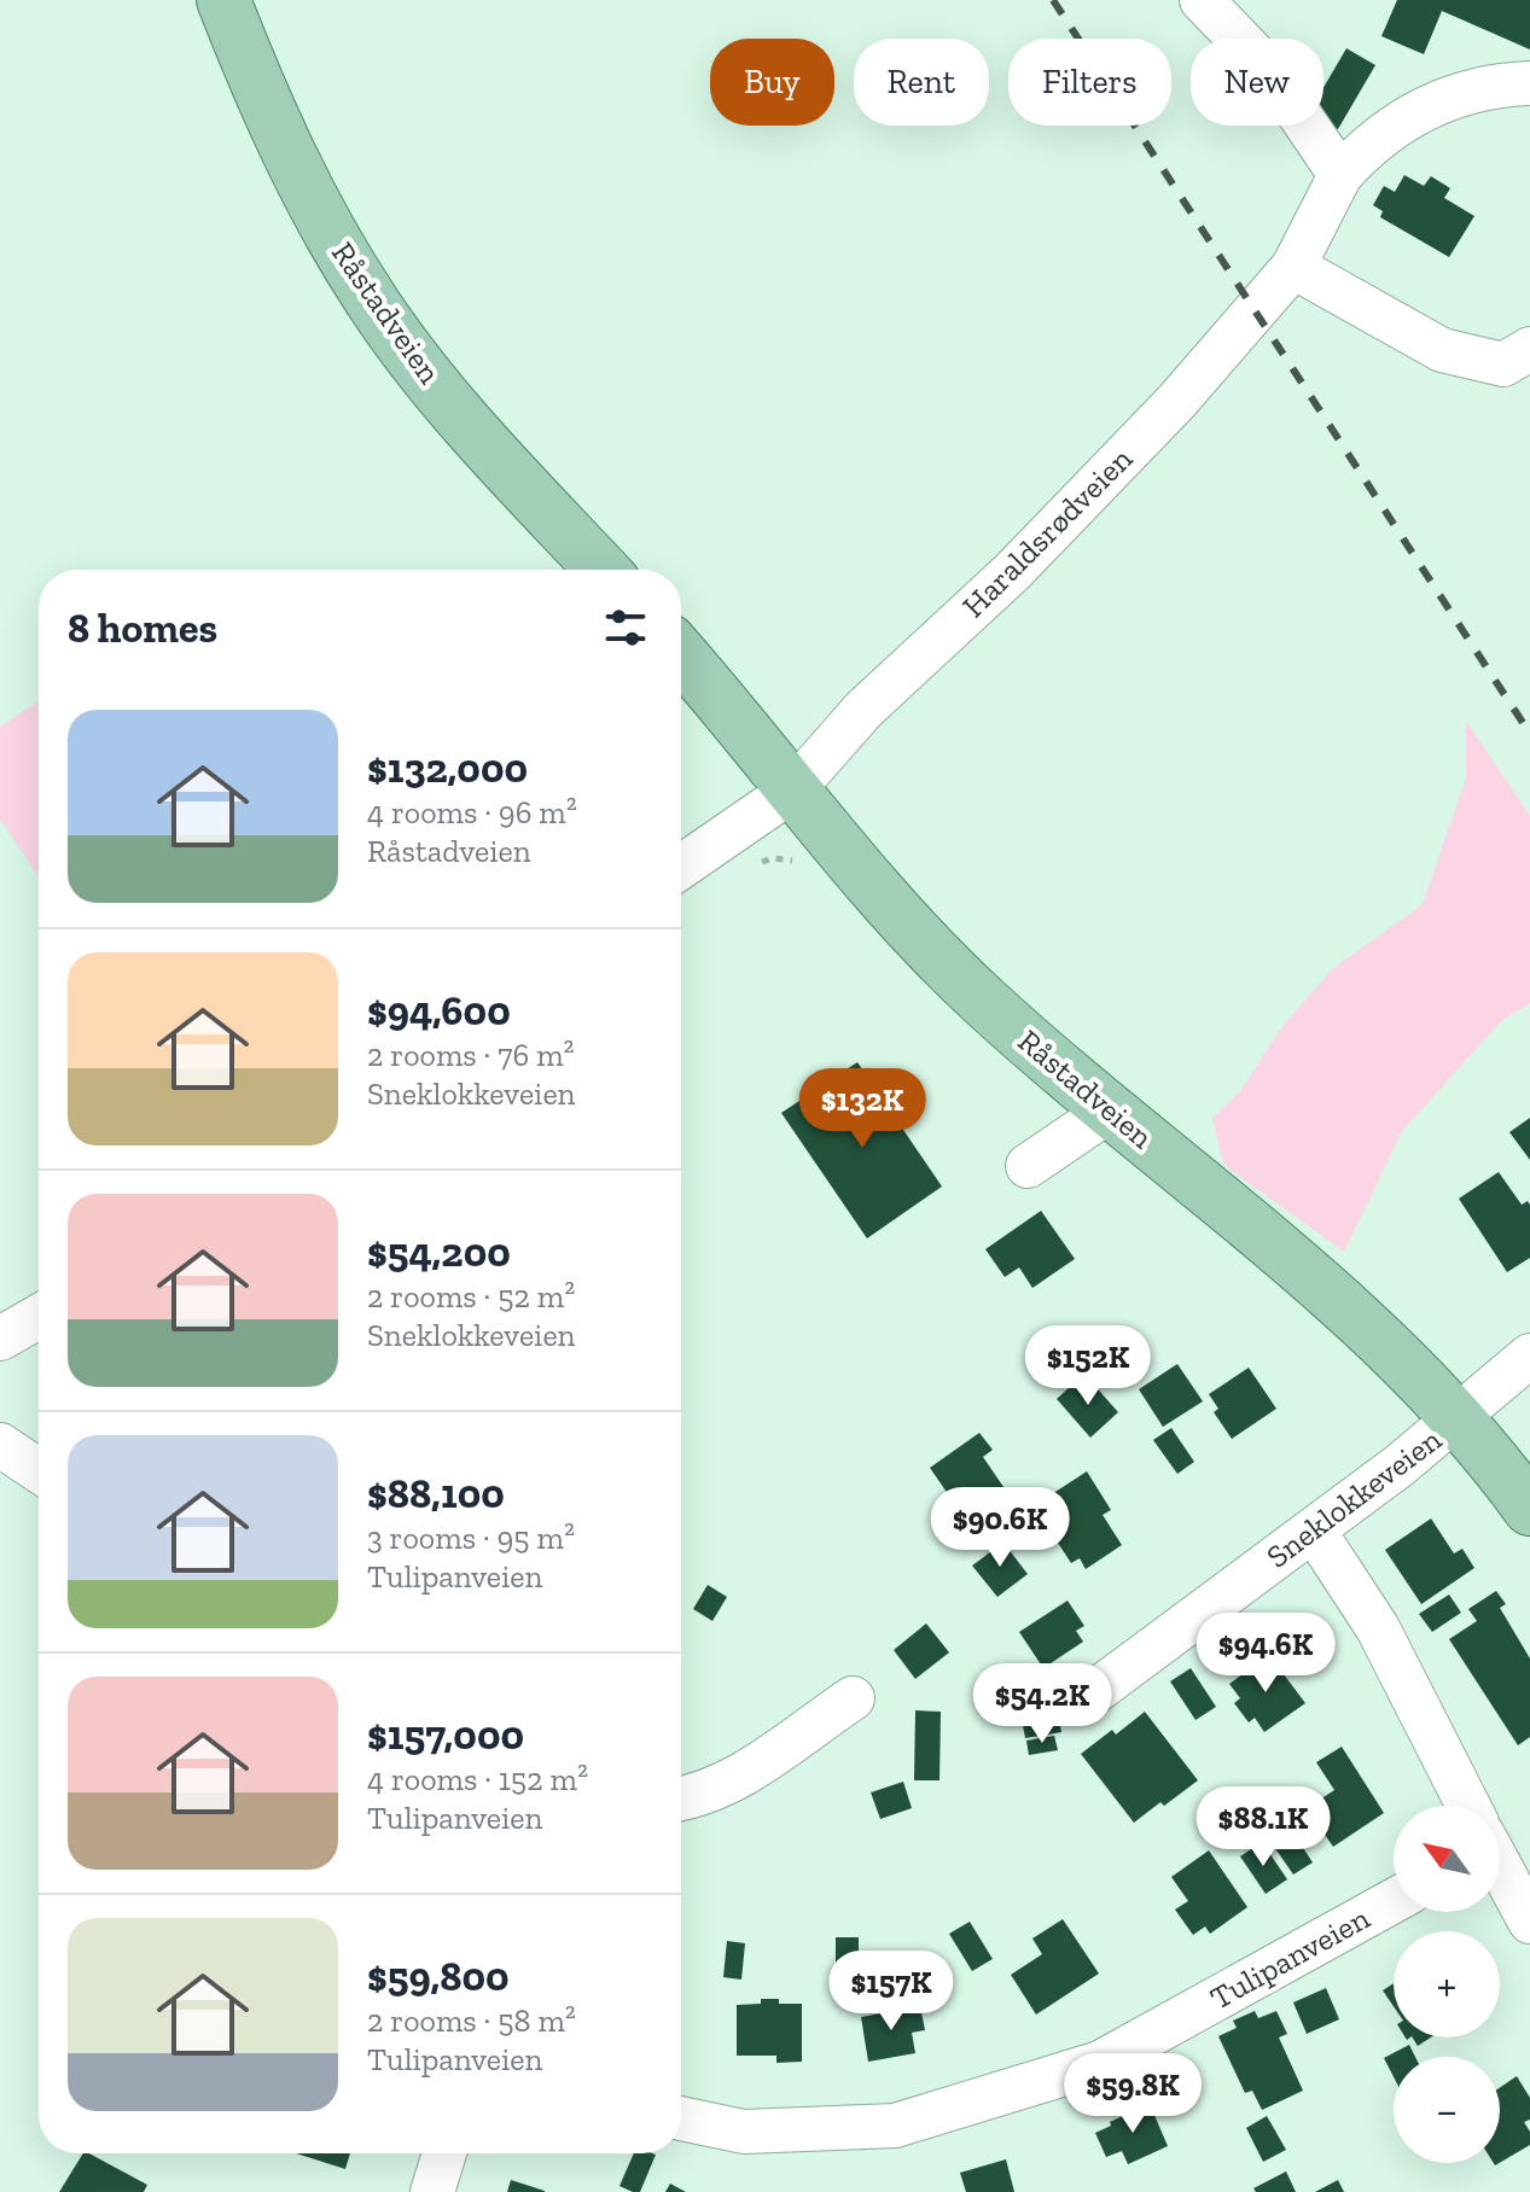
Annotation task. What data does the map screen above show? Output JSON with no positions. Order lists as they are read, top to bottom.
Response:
{
  "streets": {
    "main road": ["Råstadveien"],
    "street": ["Haraldsrødveien", "Sneklokkeveien", "Tulipanveien"]
  },
  "crossings": [
    ["Råstadveien", "Haraldsrødveien"],
    ["Råstadveien", "Sneklokkeveien"]
  ],
  "north": "top left",
  "page": {
    "chip": [
      "Buy",
      "Rent",
      "Filters",
      "New"
    ],
    "heading": "8 homes",
    "list": [
      {
        "name": "$132,000",
        "note": "4 rooms · 96 m² · Råstadveien"
      },
      {
        "name": "$94,600",
        "note": "2 rooms · 76 m² · Sneklokkeveien"
      },
      {
        "name": "$54,200",
        "note": "2 rooms · 52 m² · Sneklokkeveien"
      },
      {
        "name": "$88,100",
        "note": "3 rooms · 95 m² · Tulipanveien"
      },
      {
        "name": "$157,000",
        "note": "4 rooms · 152 m² · Tulipanveien"
      },
      {
        "name": "$59,800",
        "note": "2 rooms · 58 m² · Tulipanveien"
      }
    ],
    "price": [
      "$132K",
      "$152K",
      "$90.6K",
      "$94.6K",
      "$54.2K",
      "$88.1K",
      "$157K",
      "$59.8K"
    ],
    "map_buttons": ["+", "−"]
  }
}
